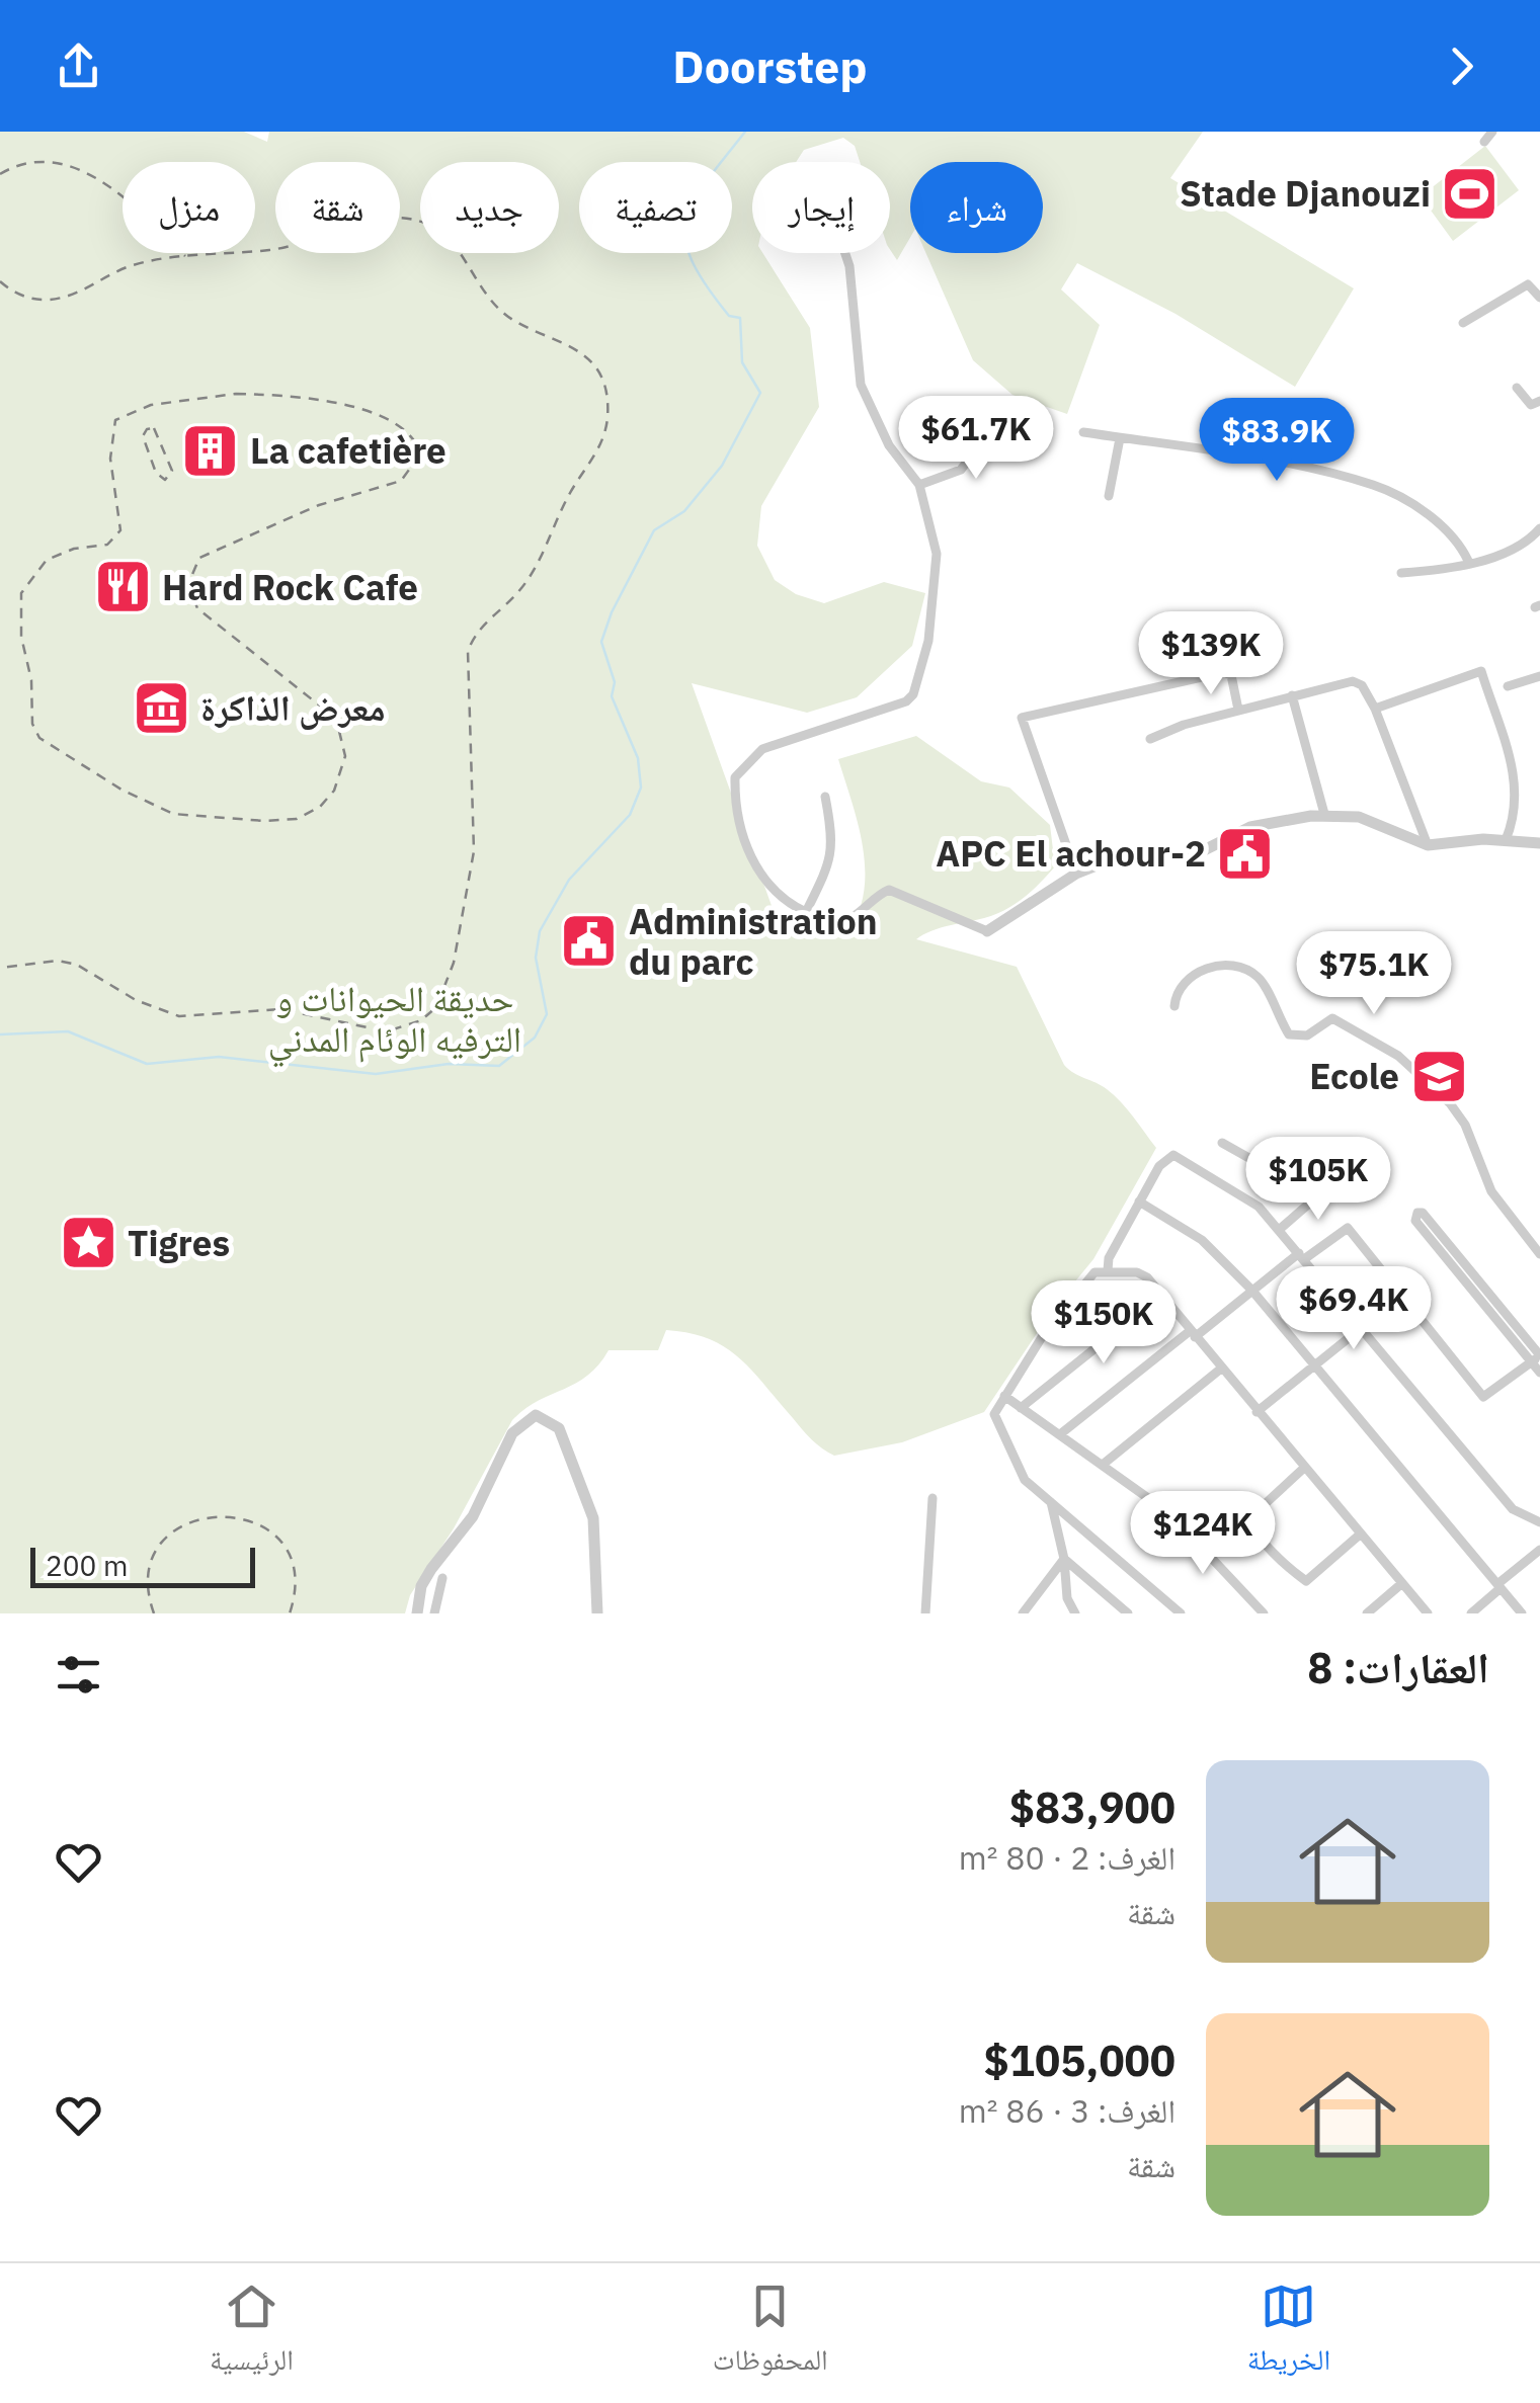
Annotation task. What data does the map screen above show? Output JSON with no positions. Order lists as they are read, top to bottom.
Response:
{
  "parks": ["حديقة الحيوانات و الترفيه الوئام المدني"],
  "places": {
    "sports": ["Stade Djanouzi"],
    "building": ["La cafetière"],
    "restaurant": ["Hard Rock Cafe"],
    "museum": ["معرض الذاكرة"],
    "public building": ["APC El achour-2", "Administration du parc"],
    "school or university": ["Ecole"],
    "place": ["Tigres"]
  },
  "scale_bar": "200 m",
  "page": {
    "header": "Doorstep",
    "chip": [
      "شراء",
      "إيجار",
      "تصفية",
      "جديد",
      "شقة",
      "منزل"
    ],
    "price": [
      "$61.7K",
      "$83.9K",
      "$139K",
      "$75.1K",
      "$105K",
      "$69.4K",
      "$150K",
      "$124K"
    ],
    "scale": "200 m",
    "heading": "العقارات: 8",
    "list": [
      {
        "name": "$83,900",
        "note": "الغرف: 2 · 80 m² · شقة"
      },
      {
        "name": "$105,000",
        "note": "الغرف: 3 · 86 m² · شقة"
      }
    ],
    "tabs": ["الخريطة", "المحفوظات", "الرئيسية"]
  }
}
